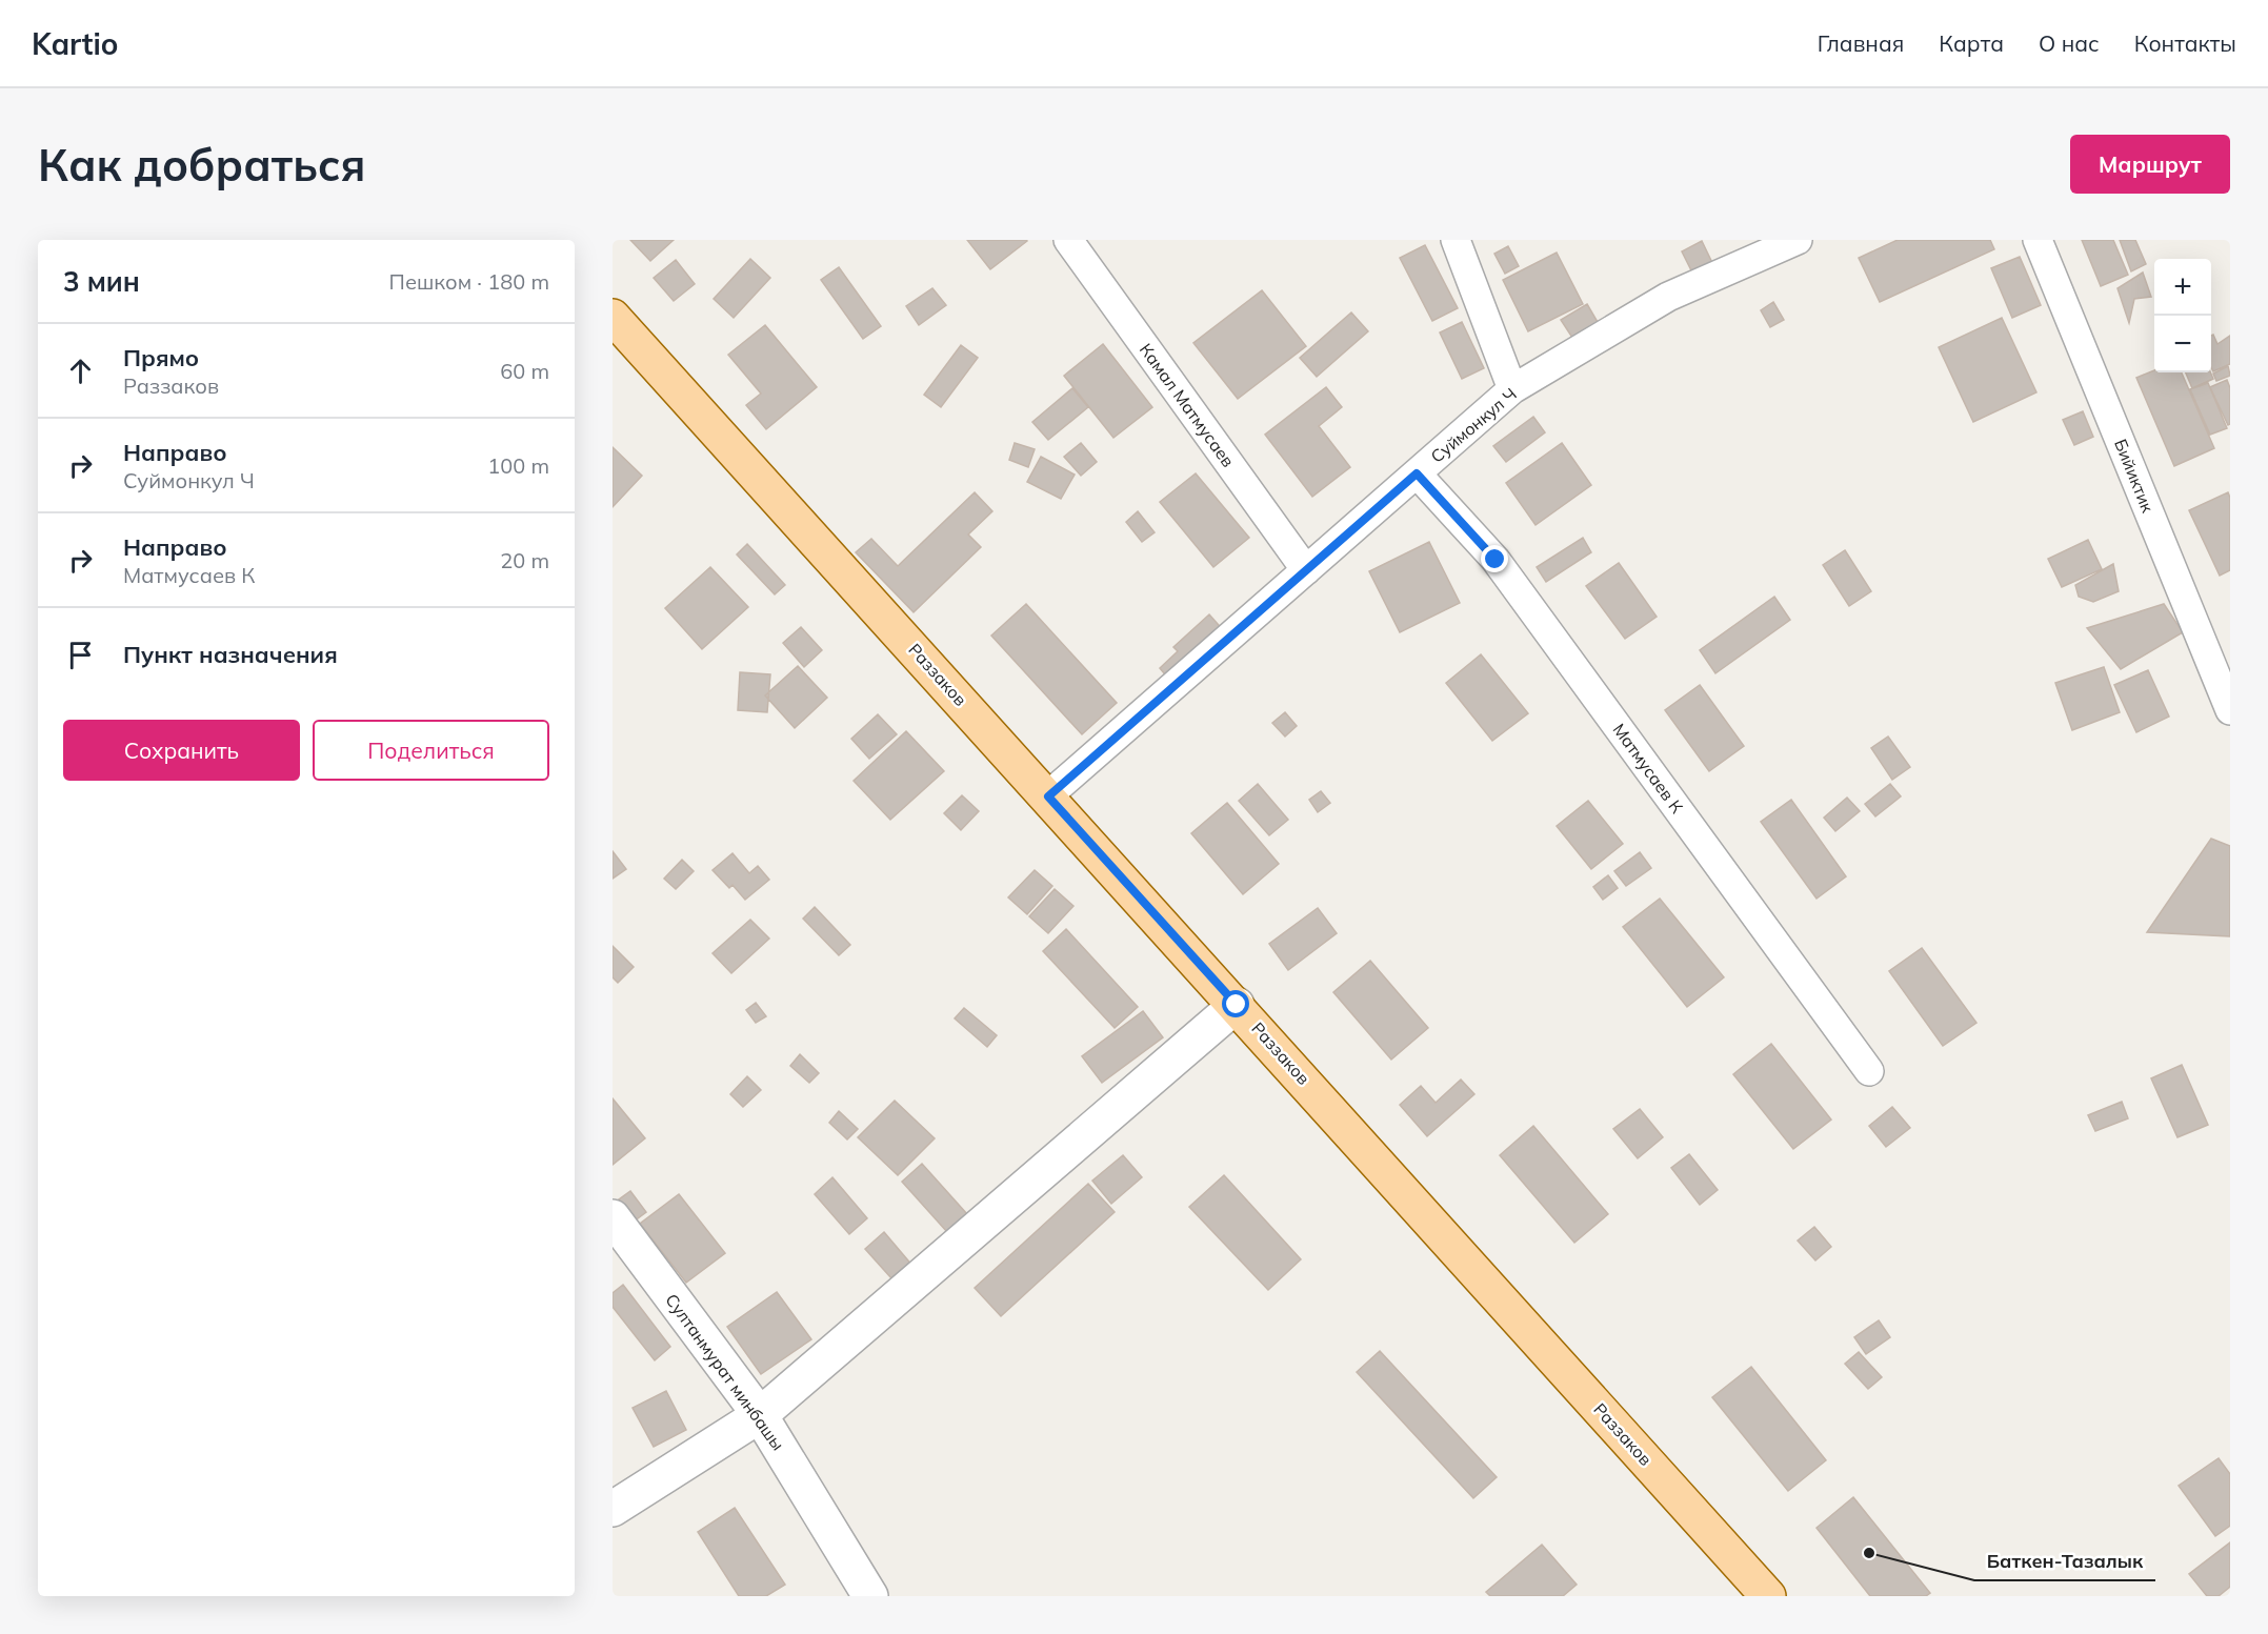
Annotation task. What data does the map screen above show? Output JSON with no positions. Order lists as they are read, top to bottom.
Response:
{
  "streets": {
    "main road": ["Раззаков"],
    "street": [
      "Камал Матмусаев",
      "Суймонкул Ч",
      "Бийиктик",
      "Матмусаев К",
      "Султанмурат минбашы"
    ]
  },
  "crossings": [
    ["Камал Матмусаев", "Суймонкул Ч"],
    ["Суймонкул Ч", "Раззаков"],
    ["Суймонкул Ч", "Матмусаев К"]
  ],
  "places": ["Баткен-Тазалык"],
  "page": {
    "header": "Kartio",
    "nav": [
      "Главная",
      "Карта",
      "О нас",
      "Контакты"
    ],
    "buttons": [
      "Маршрут",
      ["Сохранить", "Поделиться"]
    ],
    "title": "Как добраться",
    "heading": ["3 мин", "Пешком · 180 m"],
    "map_buttons": ["+", "−"],
    "list": [
      ["Прямо", "Раззаков", "60 m"],
      ["Направо", "Суймонкул Ч", "100 m"],
      ["Направо", "Матмусаев К", "20 m"],
      "Пункт назначения"
    ]
  }
}
